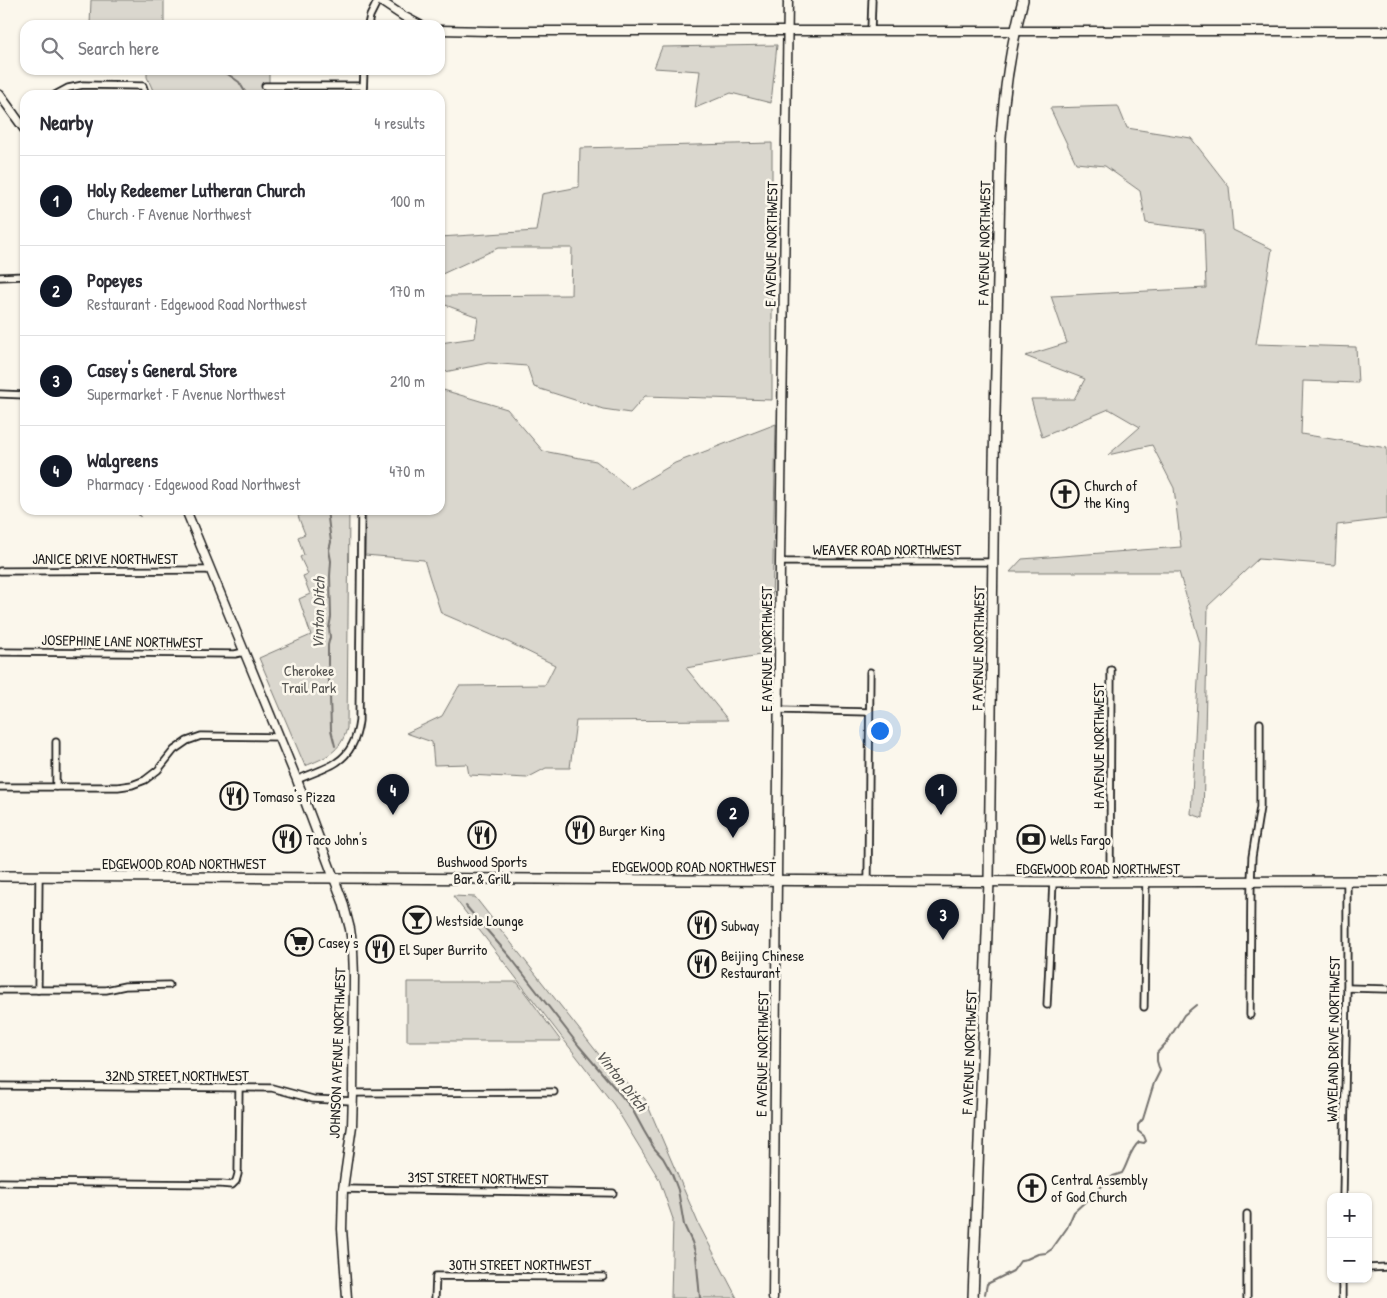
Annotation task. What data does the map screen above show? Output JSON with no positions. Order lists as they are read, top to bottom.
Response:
{
  "streets": {
    "main road": ["F AVENUE NORTHWEST", "EDGEWOOD ROAD NORTHWEST"],
    "street": [
      "E AVENUE NORTHWEST",
      "WEAVER ROAD NORTHWEST",
      "JANICE DRIVE NORTHWEST",
      "JOSEPHINE LANE NORTHWEST",
      "H AVENUE NORTHWEST",
      "WAVELAND DRIVE NORTHWEST",
      "JOHNSON AVENUE NORTHWEST",
      "32ND STREET NORTHWEST",
      "31ST STREET NORTHWEST",
      "30TH STREET NORTHWEST"
    ]
  },
  "crossings": [
    ["F AVENUE NORTHWEST", "WEAVER ROAD NORTHWEST"],
    ["F AVENUE NORTHWEST", "EDGEWOOD ROAD NORTHWEST"],
    ["E AVENUE NORTHWEST", "WEAVER ROAD NORTHWEST"],
    ["E AVENUE NORTHWEST", "EDGEWOOD ROAD NORTHWEST"],
    ["JANICE DRIVE NORTHWEST", "JOHNSON AVENUE NORTHWEST"],
    ["JOSEPHINE LANE NORTHWEST", "JOHNSON AVENUE NORTHWEST"],
    ["H AVENUE NORTHWEST", "EDGEWOOD ROAD NORTHWEST"],
    ["EDGEWOOD ROAD NORTHWEST", "WAVELAND DRIVE NORTHWEST"],
    ["EDGEWOOD ROAD NORTHWEST", "JOHNSON AVENUE NORTHWEST"],
    ["JOHNSON AVENUE NORTHWEST", "32ND STREET NORTHWEST"],
    ["JOHNSON AVENUE NORTHWEST", "31ST STREET NORTHWEST"]
  ],
  "water": ["Vinton Ditch"],
  "parks": ["Cherokee Trail Park"],
  "places": {
    "church": ["Church of the King", "Central Assembly of God Church"],
    "restaurant": [
      "Tomaso's Pizza",
      "Burger King",
      "Bushwood Sports Bar & Grill",
      "Taco John's",
      "Subway",
      "El Super Burrito",
      "Beijing Chinese Restaurant"
    ],
    "bank": ["Wells Fargo"],
    "bar": ["Westside Lounge"],
    "supermarket": ["Casey's"]
  },
  "page": {
    "search": "Search here",
    "heading": ["Nearby", "4 results"],
    "list": [
      {
        "mark": "1",
        "name": "Holy Redeemer Lutheran Church",
        "note": "Church · F Avenue Northwest",
        "value": "100 m"
      },
      {
        "mark": "2",
        "name": "Popeyes",
        "note": "Restaurant · Edgewood Road Northwest",
        "value": "170 m"
      },
      {
        "mark": "3",
        "name": "Casey's General Store",
        "note": "Supermarket · F Avenue Northwest",
        "value": "210 m"
      },
      {
        "mark": "4",
        "name": "Walgreens",
        "note": "Pharmacy · Edgewood Road Northwest",
        "value": "470 m"
      }
    ],
    "pins": [
      "1",
      "4",
      "2",
      "3"
    ],
    "map_buttons": ["+", "−"]
  }
}
